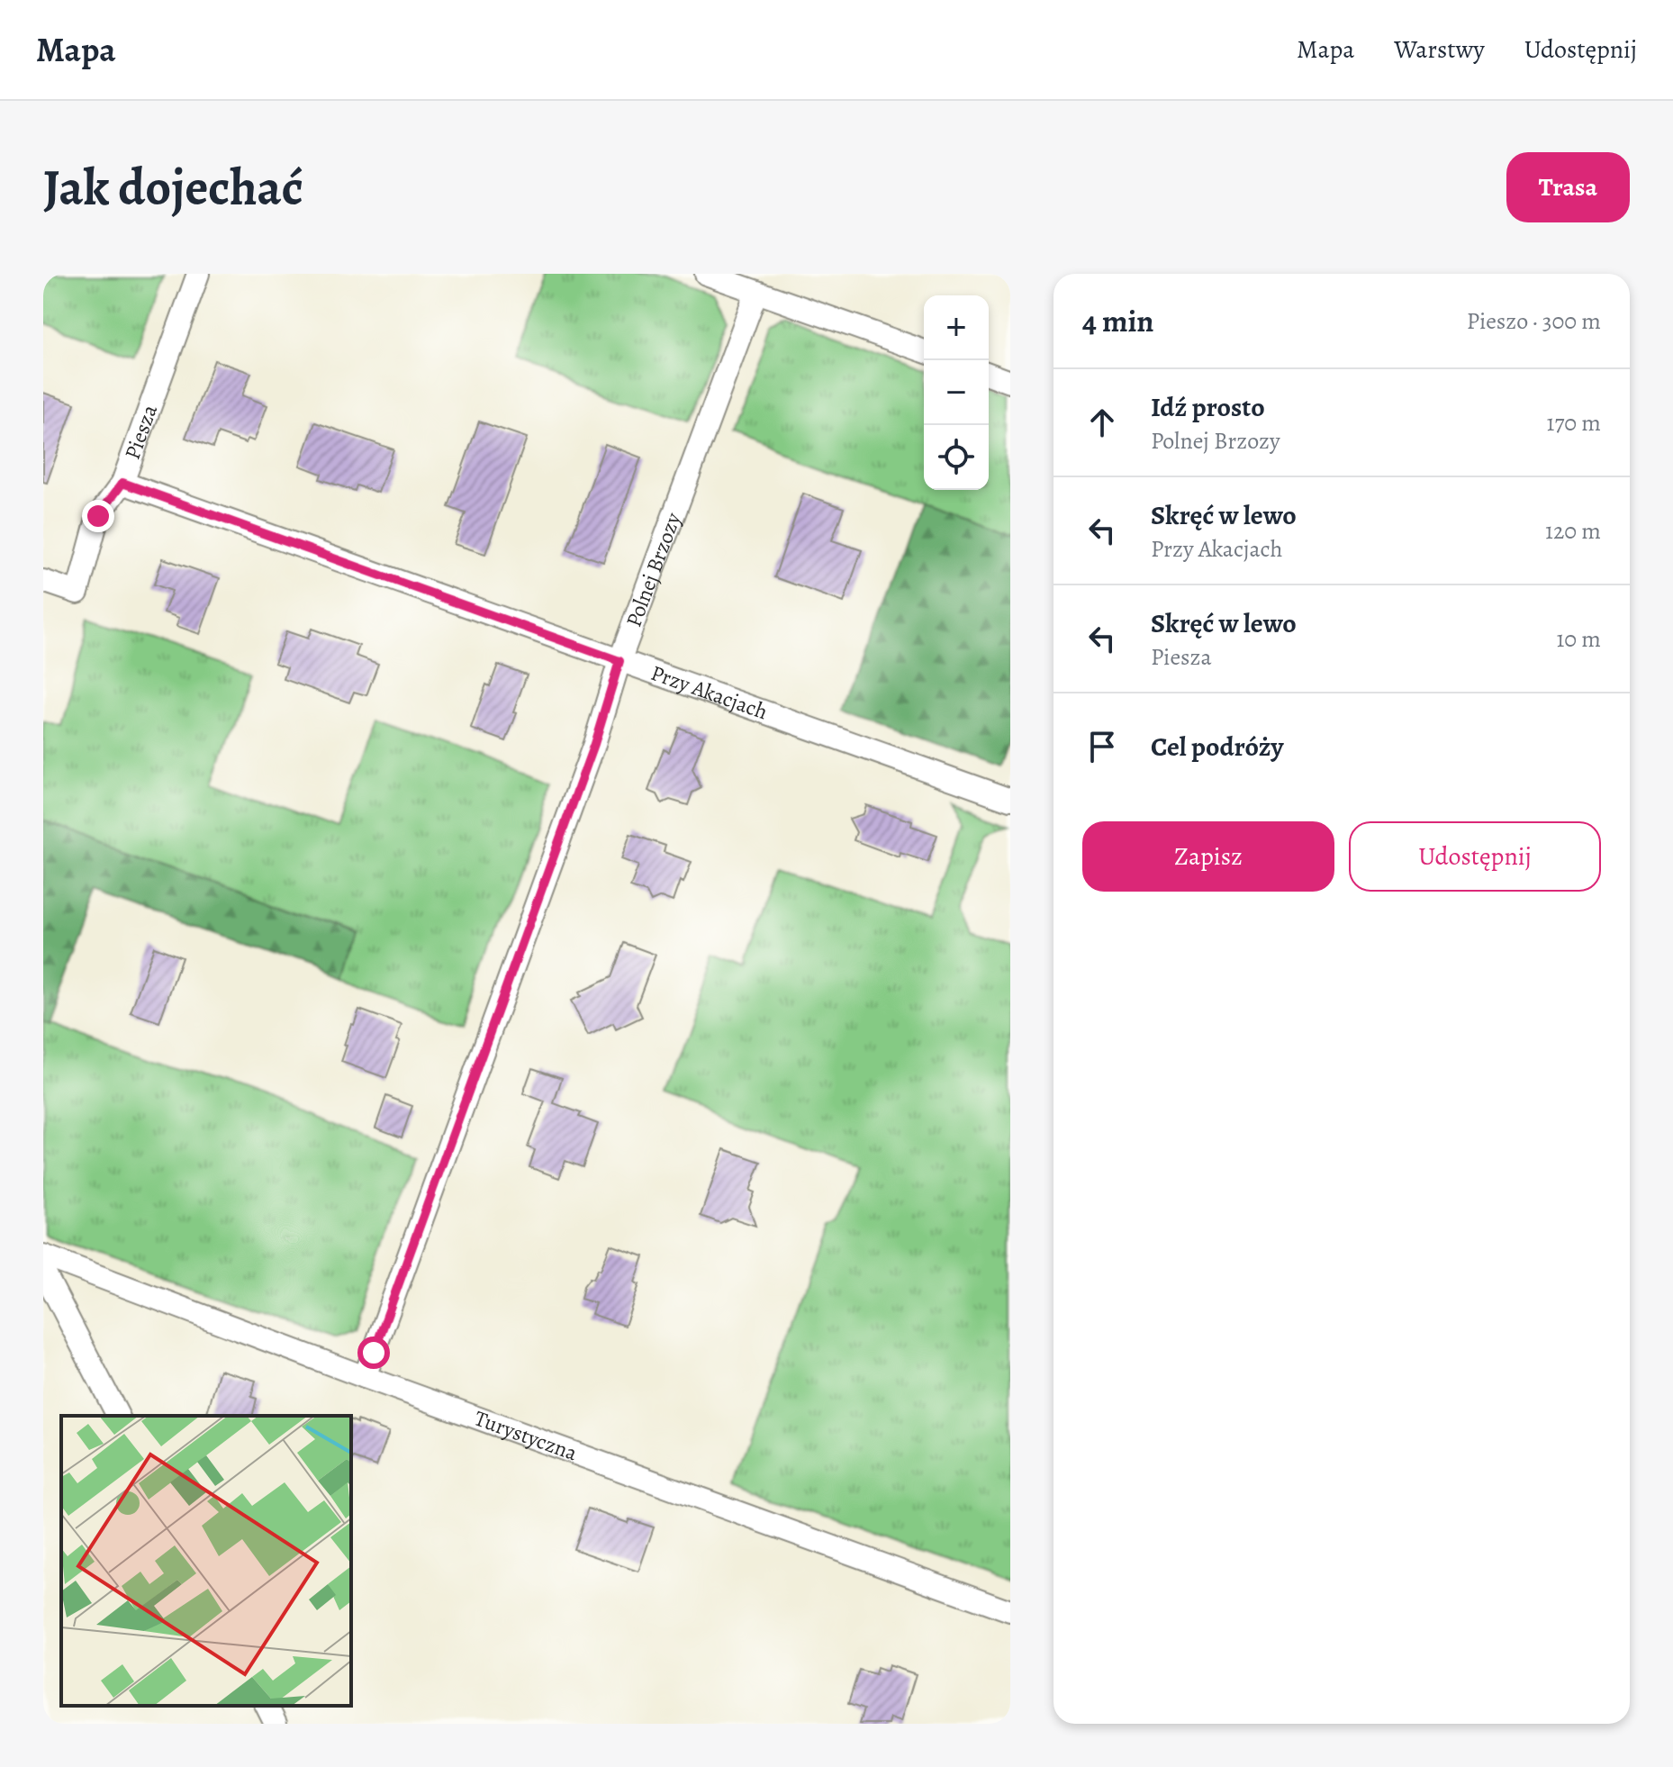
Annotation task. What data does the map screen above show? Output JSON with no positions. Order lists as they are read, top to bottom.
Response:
{
  "streets": {
    "street": [
      "Piesza",
      "Polnej Brzozy",
      "Przy Akacjach",
      "Turystyczna"
    ]
  },
  "crossings": [
    ["Piesza", "Przy Akacjach"],
    ["Polnej Brzozy", "Przy Akacjach"],
    ["Polnej Brzozy", "Turystyczna"]
  ],
  "page": {
    "header": "Mapa",
    "nav": ["Mapa", "Warstwy", "Udostępnij"],
    "buttons": [
      "Trasa",
      ["Zapisz", "Udostępnij"]
    ],
    "title": "Jak dojechać",
    "heading": ["4 min", "Pieszo · 300 m"],
    "map_buttons": ["+", "−"],
    "list": [
      ["Idź prosto", "Polnej Brzozy", "170 m"],
      ["Skręć w lewo", "Przy Akacjach", "120 m"],
      ["Skręć w lewo", "Piesza", "10 m"],
      "Cel podróży"
    ]
  }
}
